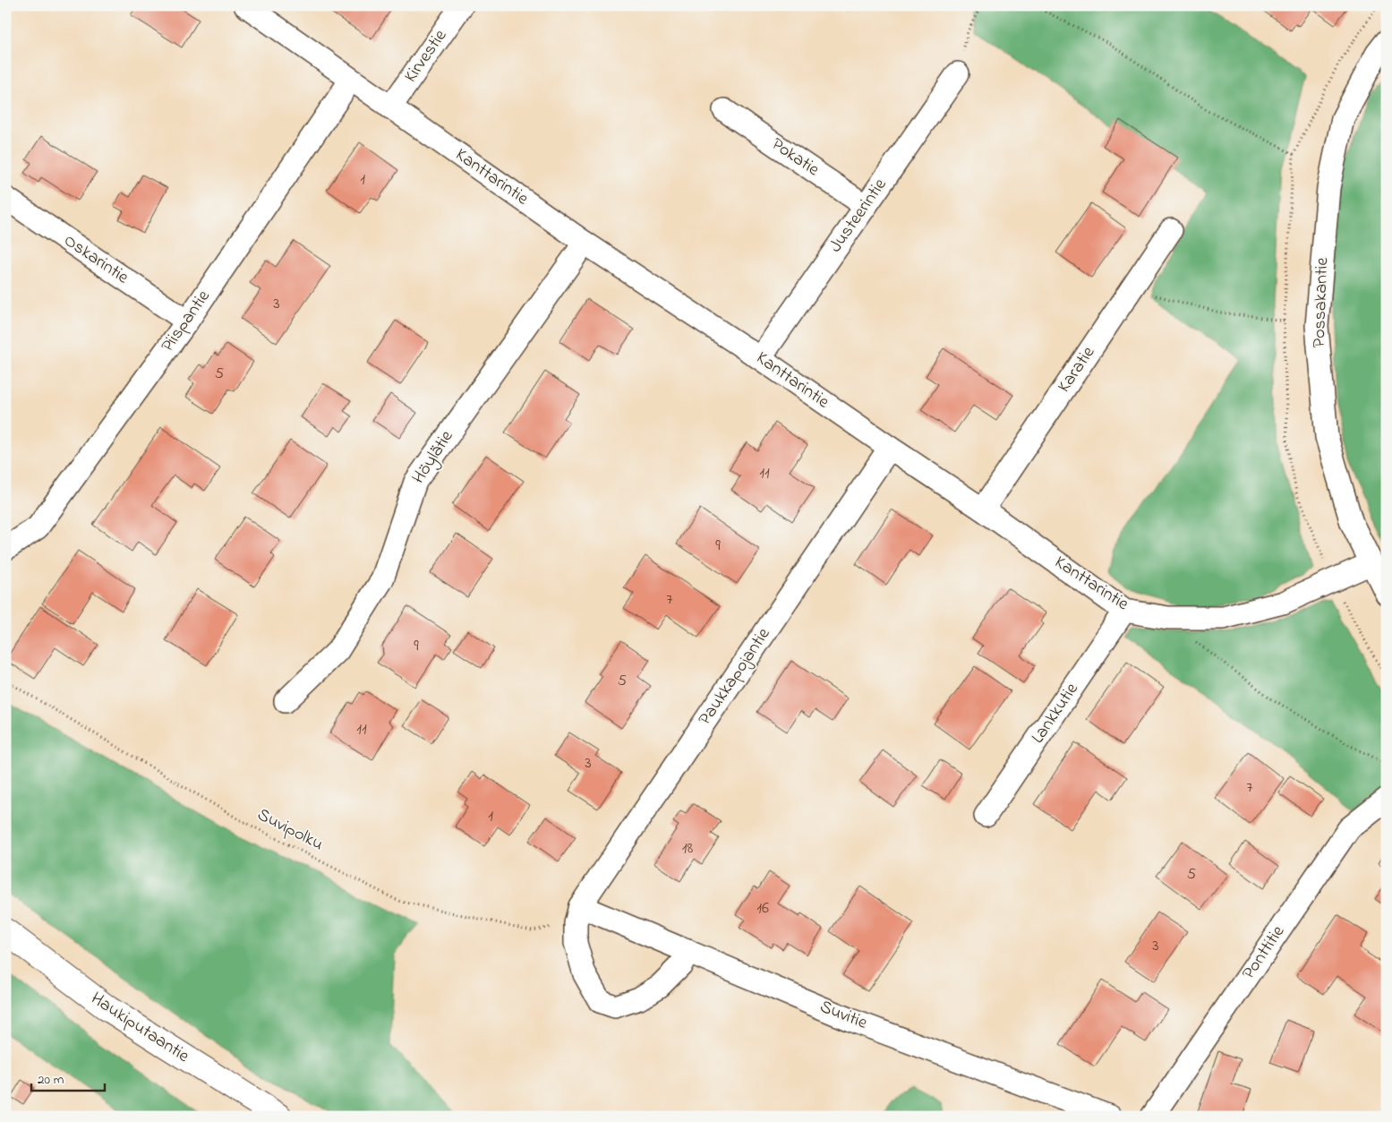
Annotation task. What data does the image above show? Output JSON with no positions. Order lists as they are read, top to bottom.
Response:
{
  "streets": {
    "main road": ["Haukiputaantie"],
    "street": [
      "Kirvestie",
      "Pokatie",
      "Kanttarintie",
      "Justeerintie",
      "Oskarintie",
      "Possakantie",
      "Piispantie",
      "Karatie",
      "Höylätie",
      "Paukkapojantie",
      "Lankkutie",
      "Ponttitie",
      "Suvitie"
    ],
    "path": ["Suvipolku"]
  },
  "crossings": [
    ["Kirvestie", "Kanttarintie"],
    ["Pokatie", "Justeerintie"],
    ["Kanttarintie", "Justeerintie"],
    ["Kanttarintie", "Possakantie"],
    ["Kanttarintie", "Piispantie"],
    ["Kanttarintie", "Karatie"],
    ["Kanttarintie", "Höylätie"],
    ["Kanttarintie", "Paukkapojantie"],
    ["Kanttarintie", "Lankkutie"],
    ["Oskarintie", "Piispantie"],
    ["Paukkapojantie", "Suvipolku"],
    ["Paukkapojantie", "Suvitie"],
    ["Suvipolku", "Suvitie"]
  ],
  "house_numbers": [
    "1",
    "3",
    "5",
    "11",
    "9",
    "7",
    "9",
    "5",
    "11",
    "3",
    "7",
    "1",
    "18",
    "5",
    "16",
    "3"
  ],
  "scale_bar": "20 m"
}
